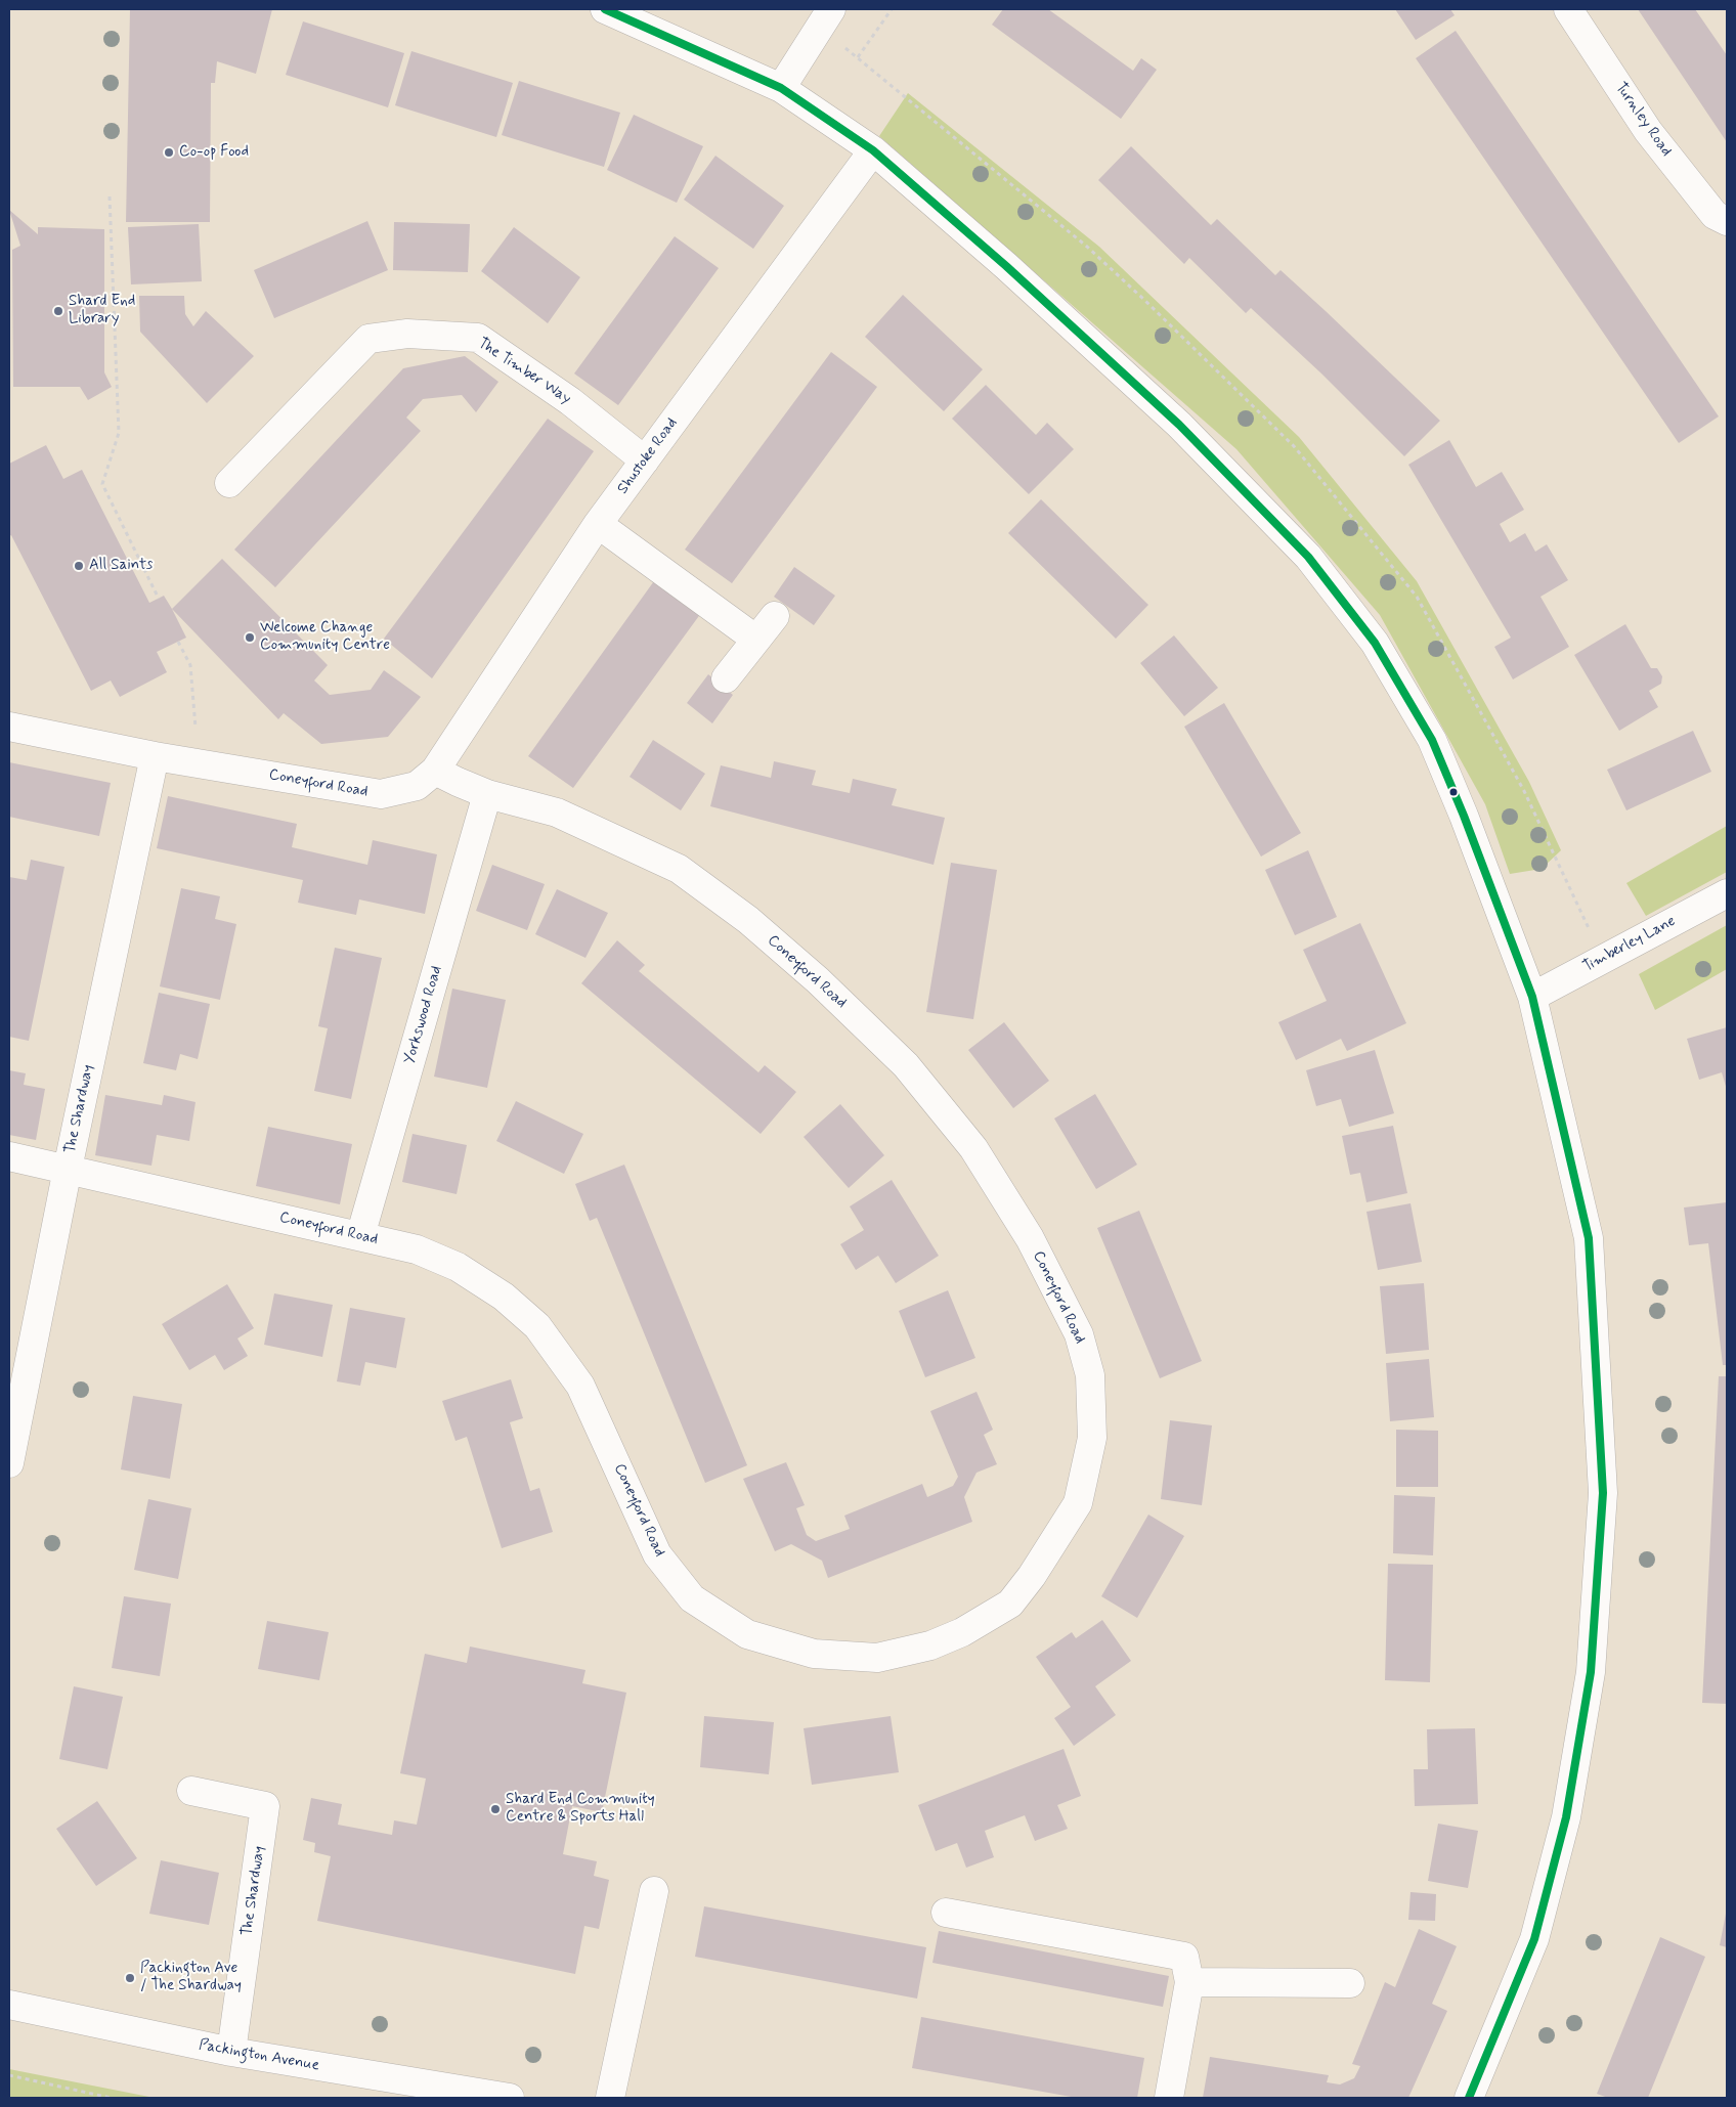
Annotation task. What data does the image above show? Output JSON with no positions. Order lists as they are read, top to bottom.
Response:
{
  "streets": {
    "street": [
      "Turnley Road",
      "The Timber Way",
      "Shustoke Road",
      "Coneyford Road",
      "Timberley Lane",
      "Yorkswood Road",
      "The Shardway",
      "Packington Avenue"
    ]
  },
  "crossings": [
    ["The Timber Way", "Shustoke Road"],
    ["Shustoke Road", "Coneyford Road"],
    ["Coneyford Road", "Yorkswood Road"],
    ["Coneyford Road", "The Shardway"],
    ["The Shardway", "Packington Avenue"]
  ],
  "places": [
    "Co-op Food",
    "Shard End Library",
    "All Saints",
    "Welcome Change Community Centre",
    "Shard End Community Centre & Sports Hall",
    "Packington Ave / The Shardway"
  ]
}
